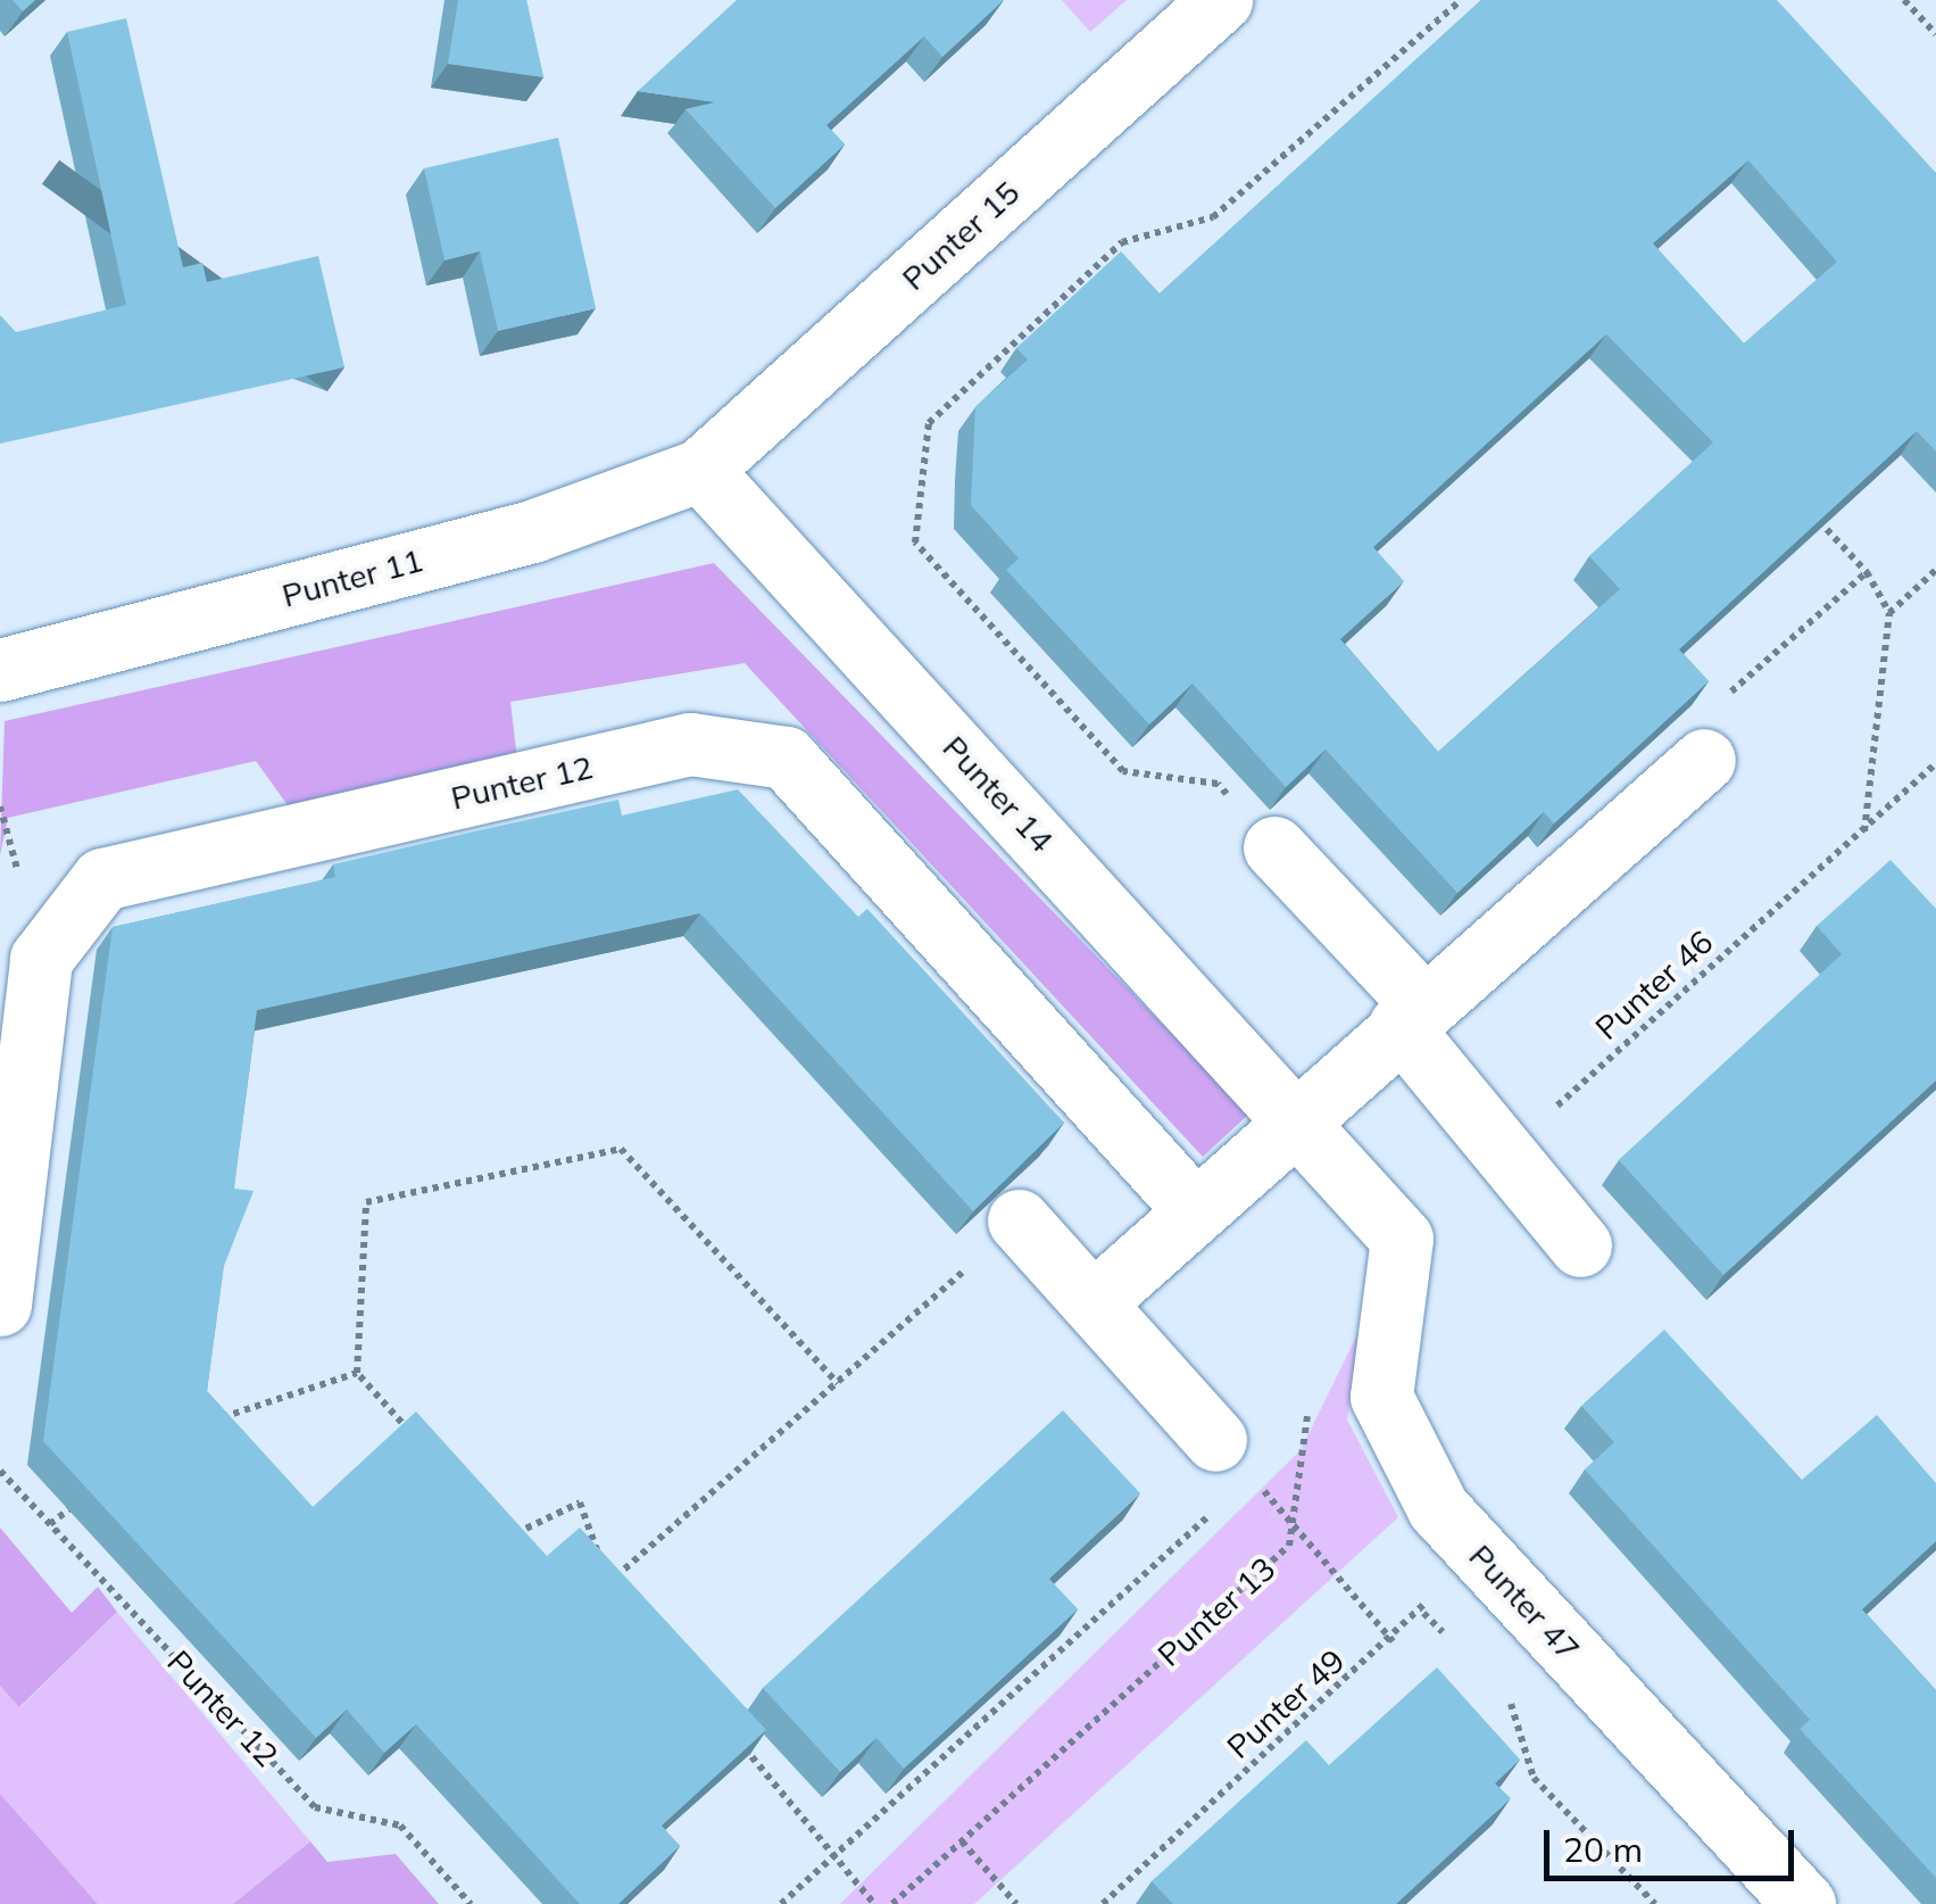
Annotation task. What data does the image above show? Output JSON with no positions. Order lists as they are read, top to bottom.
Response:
{
  "streets": {
    "street": [
      "Punter 15",
      "Punter 11",
      "Punter 12",
      "Punter 14",
      "Punter 47"
    ],
    "path": ["Punter 46", "Punter 13", "Punter 49"]
  },
  "crossings": [
    ["Punter 15", "Punter 11"],
    ["Punter 15", "Punter 14"],
    ["Punter 11", "Punter 14"],
    ["Punter 14", "Punter 47"]
  ],
  "scale_bar": "20 m"
}
